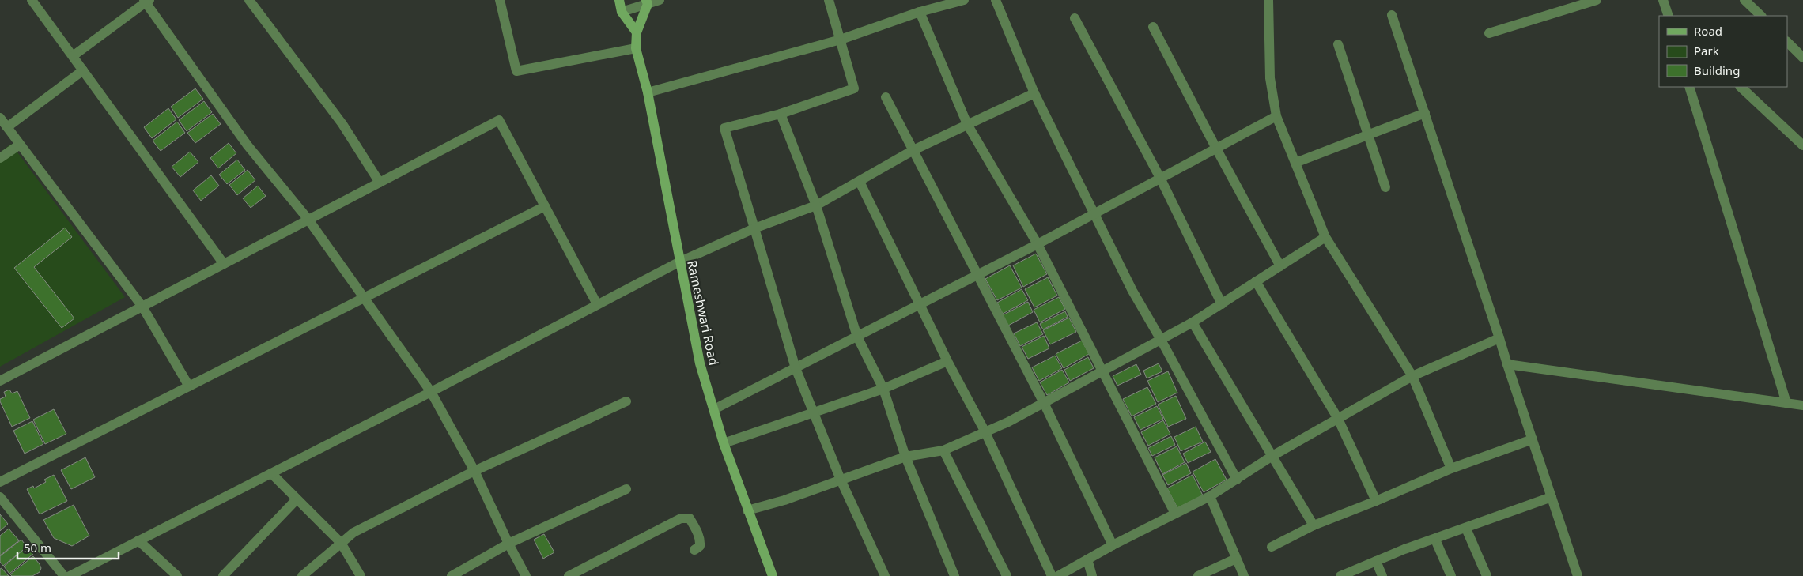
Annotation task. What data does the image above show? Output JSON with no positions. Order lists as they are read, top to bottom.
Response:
{
  "streets": {
    "main road": ["Rameshwari Road"]
  },
  "legend": ["Road", "Park", "Building"],
  "scale_bar": "50 m"
}
